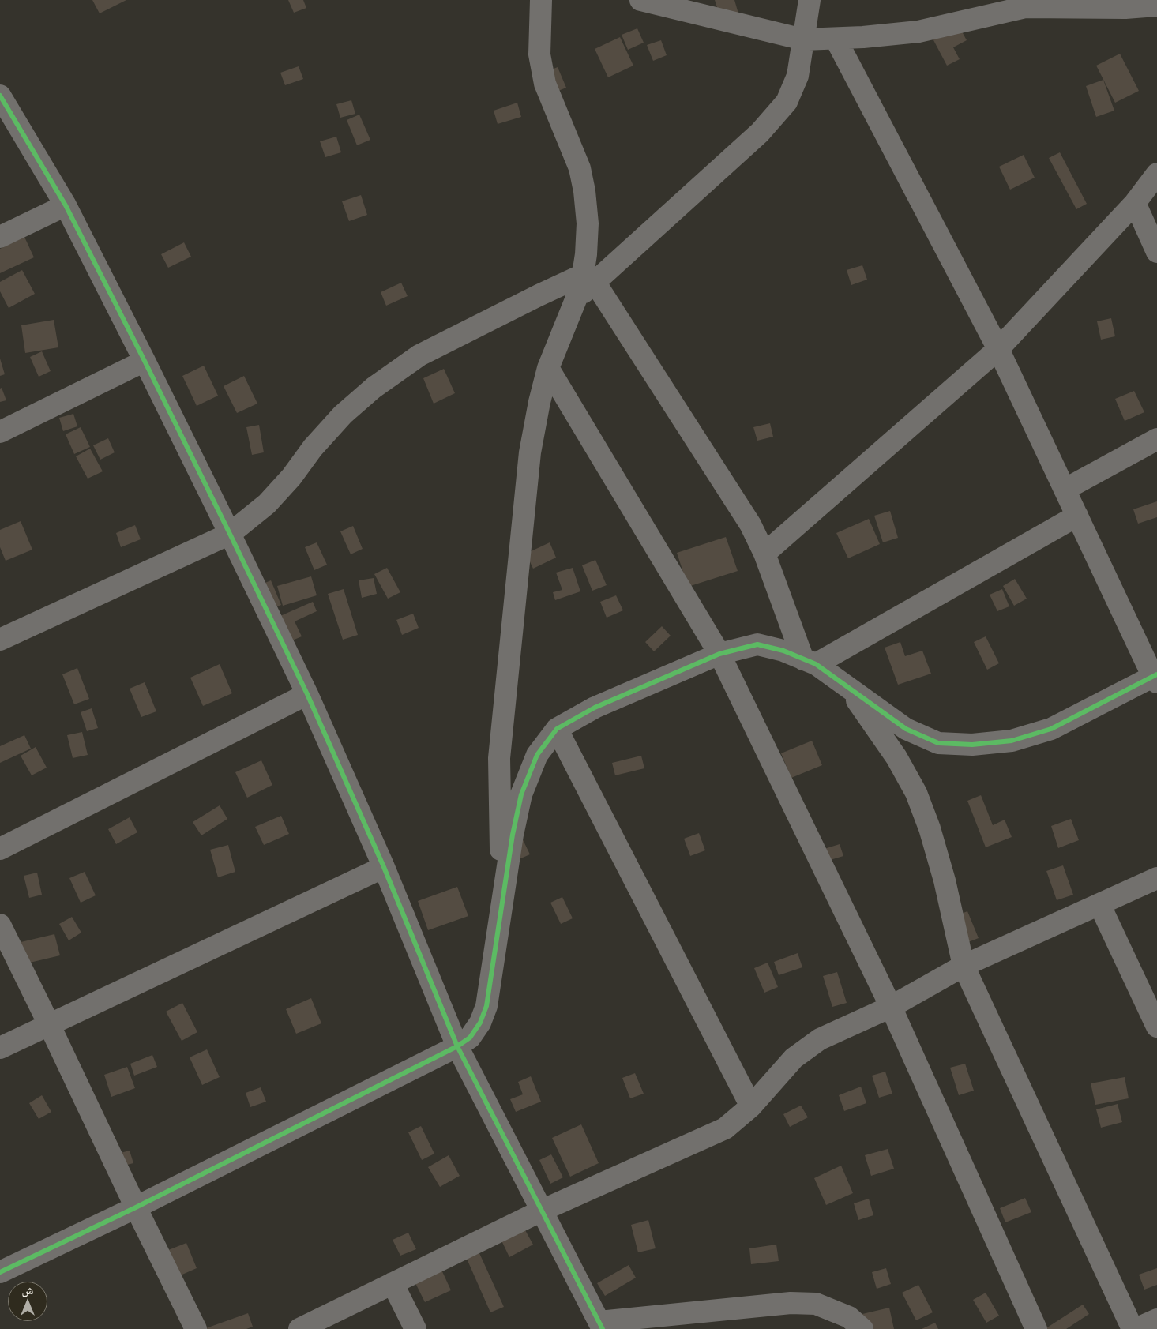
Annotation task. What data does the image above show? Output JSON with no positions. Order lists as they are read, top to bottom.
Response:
{
  "north": "top"
}
